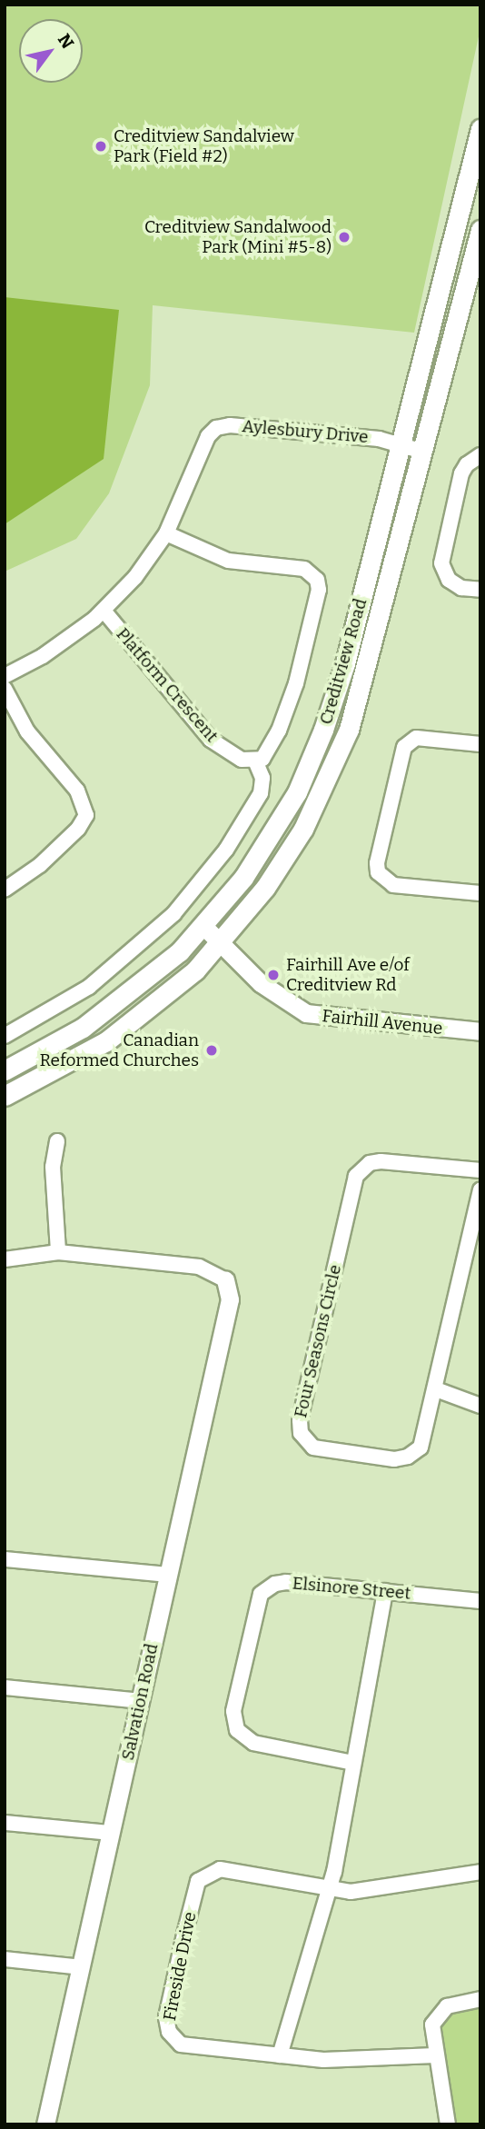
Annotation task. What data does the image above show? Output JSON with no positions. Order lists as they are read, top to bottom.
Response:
{
  "streets": {
    "main road": ["Creditview Road"],
    "street": [
      "Aylesbury Drive",
      "Platform Crescent",
      "Fairhill Avenue",
      "Four Seasons Circle",
      "Elsinore Street",
      "Salvation Road",
      "Fireside Drive"
    ]
  },
  "crossings": [
    ["Aylesbury Drive", "Creditview Road"],
    ["Aylesbury Drive", "Platform Crescent"],
    ["Creditview Road", "Fairhill Avenue"]
  ],
  "places": [
    "Creditview Sandalview Park (Field #2)",
    "Creditview Sandalwood Park (Mini #5-8)",
    "Fairhill Ave e/of Creditview Rd",
    "Canadian Reformed Churches"
  ],
  "north": "top right"
}
